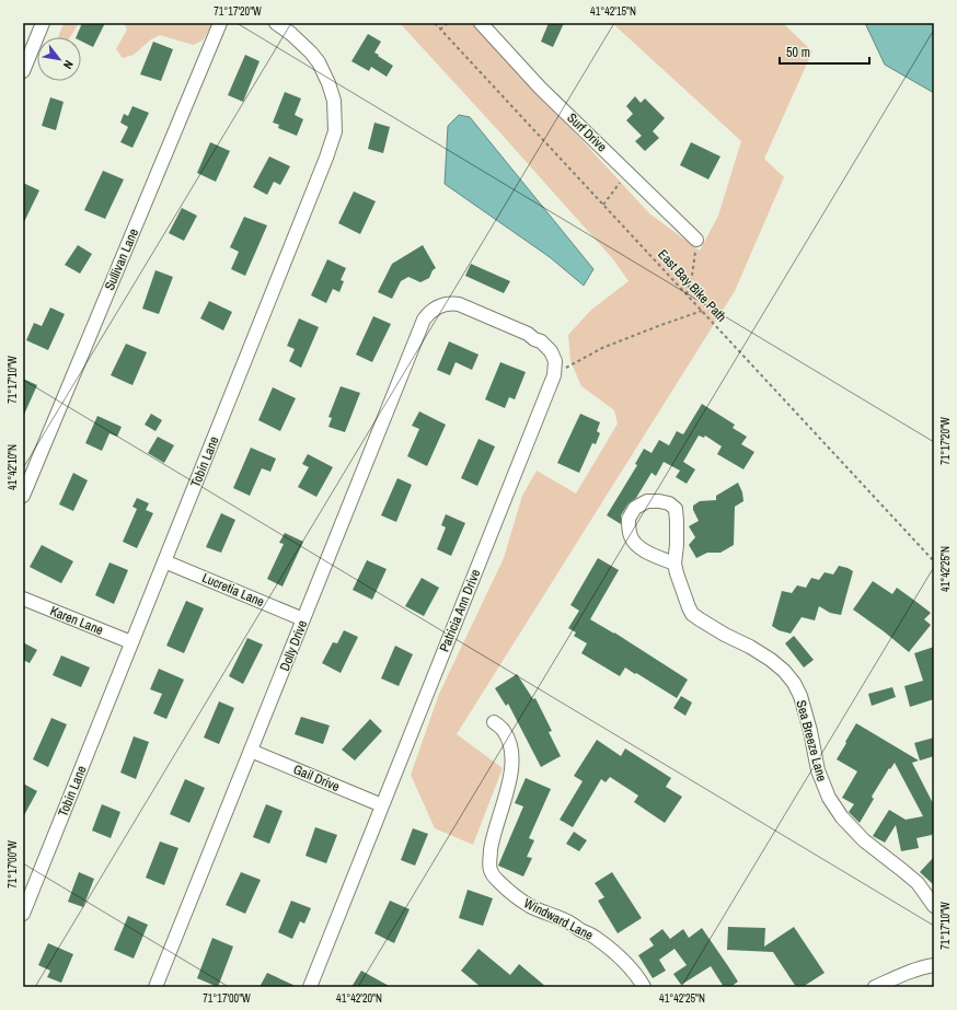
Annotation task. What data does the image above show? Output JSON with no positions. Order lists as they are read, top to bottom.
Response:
{
  "streets": {
    "street": [
      "Surf Drive",
      "Sullivan Lane",
      "Tobin Lane",
      "Lucretia Lane",
      "Patricia Ann Drive",
      "Karen Lane",
      "Dolly Drive",
      "Sea Breeze Lane",
      "Gail Drive",
      "Windward Lane"
    ],
    "path": ["East Bay Bike Path"]
  },
  "crossings": [
    ["Tobin Lane", "Lucretia Lane"],
    ["Tobin Lane", "Karen Lane"],
    ["Lucretia Lane", "Dolly Drive"],
    ["Patricia Ann Drive", "Dolly Drive"],
    ["Patricia Ann Drive", "Gail Drive"],
    ["Dolly Drive", "Gail Drive"]
  ],
  "scale_bar": "50 m",
  "north": "bottom right",
  "coordinates": [
    "71°17'20\"W",
    "41°42'15\"N",
    "71°17'10\"W",
    "41°42'10\"N",
    "41°42'25\"N",
    "71°17'00\"W",
    "41°42'20\"N"
  ]
}
